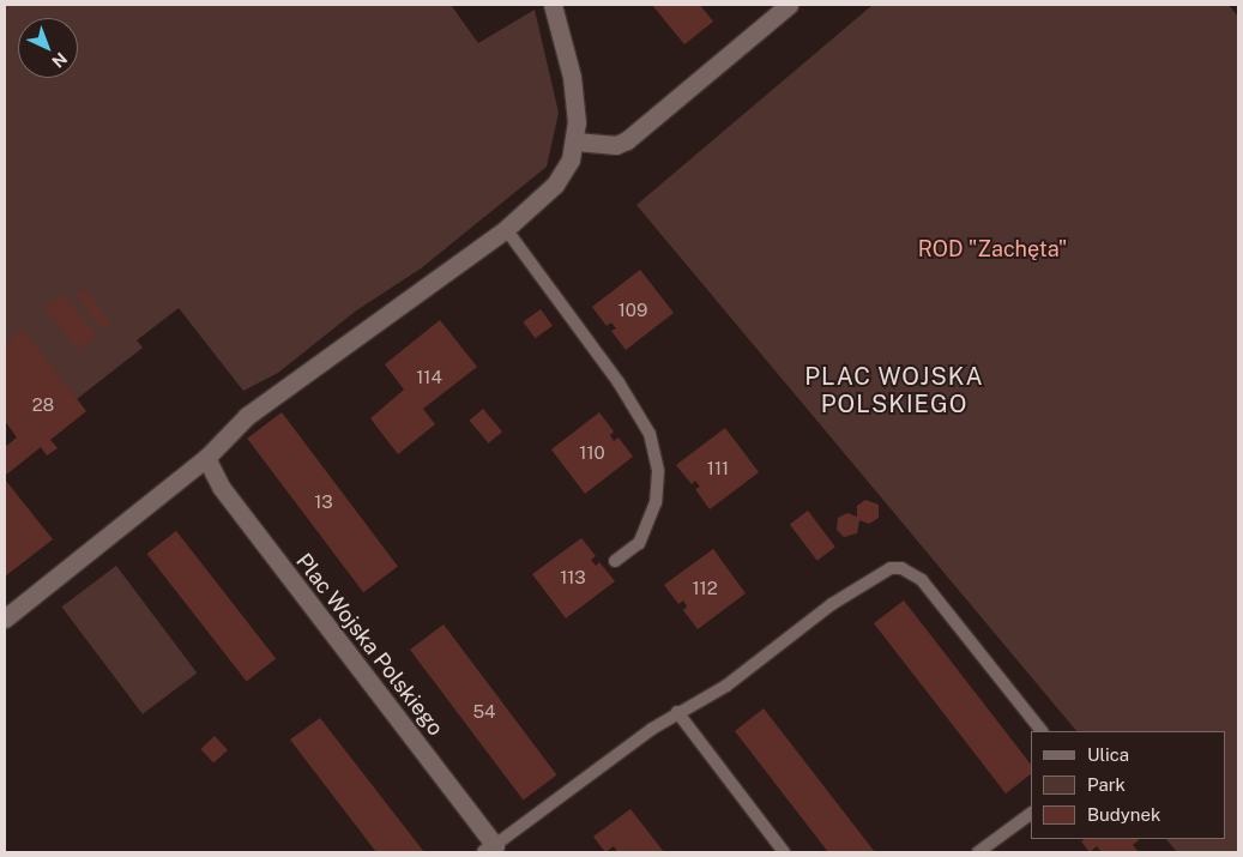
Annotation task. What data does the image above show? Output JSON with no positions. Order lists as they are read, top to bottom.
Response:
{
  "streets": {
    "street": ["Plac Wojska Polskiego"]
  },
  "districts": ["PLAC WOJSKA POLSKIEGO"],
  "parks": ["ROD \"Zachęta\""],
  "house_numbers": [
    "109",
    "114",
    "28",
    "110",
    "111",
    "13",
    "113",
    "112",
    "54"
  ],
  "legend": ["Ulica", "Park", "Budynek"],
  "north": "bottom right"
}
